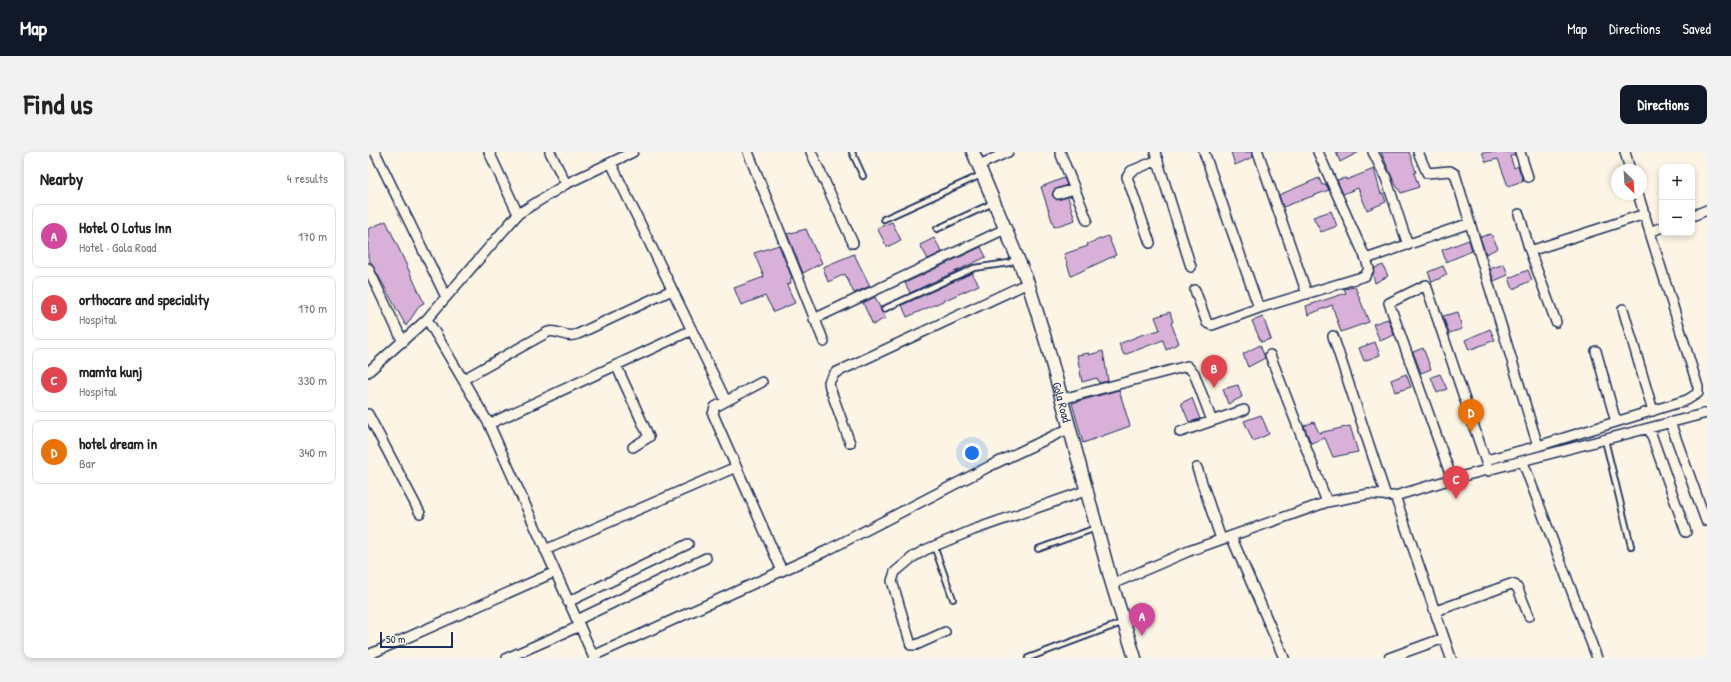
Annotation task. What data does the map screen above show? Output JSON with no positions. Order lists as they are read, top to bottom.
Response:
{
  "streets": {
    "street": ["Gola Road"]
  },
  "scale_bar": "50 m",
  "north": "bottom right",
  "page": {
    "header": "Map",
    "nav": ["Map", "Directions", "Saved"],
    "title": "Find us",
    "buttons": "Directions",
    "heading": ["Nearby", "4 results"],
    "map_buttons": ["+", "−"],
    "list": [
      {
        "mark": "A",
        "name": "Hotel O Lotus Inn",
        "note": "Hotel · Gola Road",
        "value": "170 m"
      },
      {
        "mark": "B",
        "name": "orthocare and speciality",
        "note": "Hospital",
        "value": "170 m"
      },
      {
        "mark": "C",
        "name": "mamta kunj",
        "note": "Hospital",
        "value": "330 m"
      },
      {
        "mark": "D",
        "name": "hotel dream in",
        "note": "Bar",
        "value": "340 m"
      }
    ],
    "pins": [
      "B",
      "D",
      "C",
      "A"
    ],
    "scale": "50 m"
  }
}
